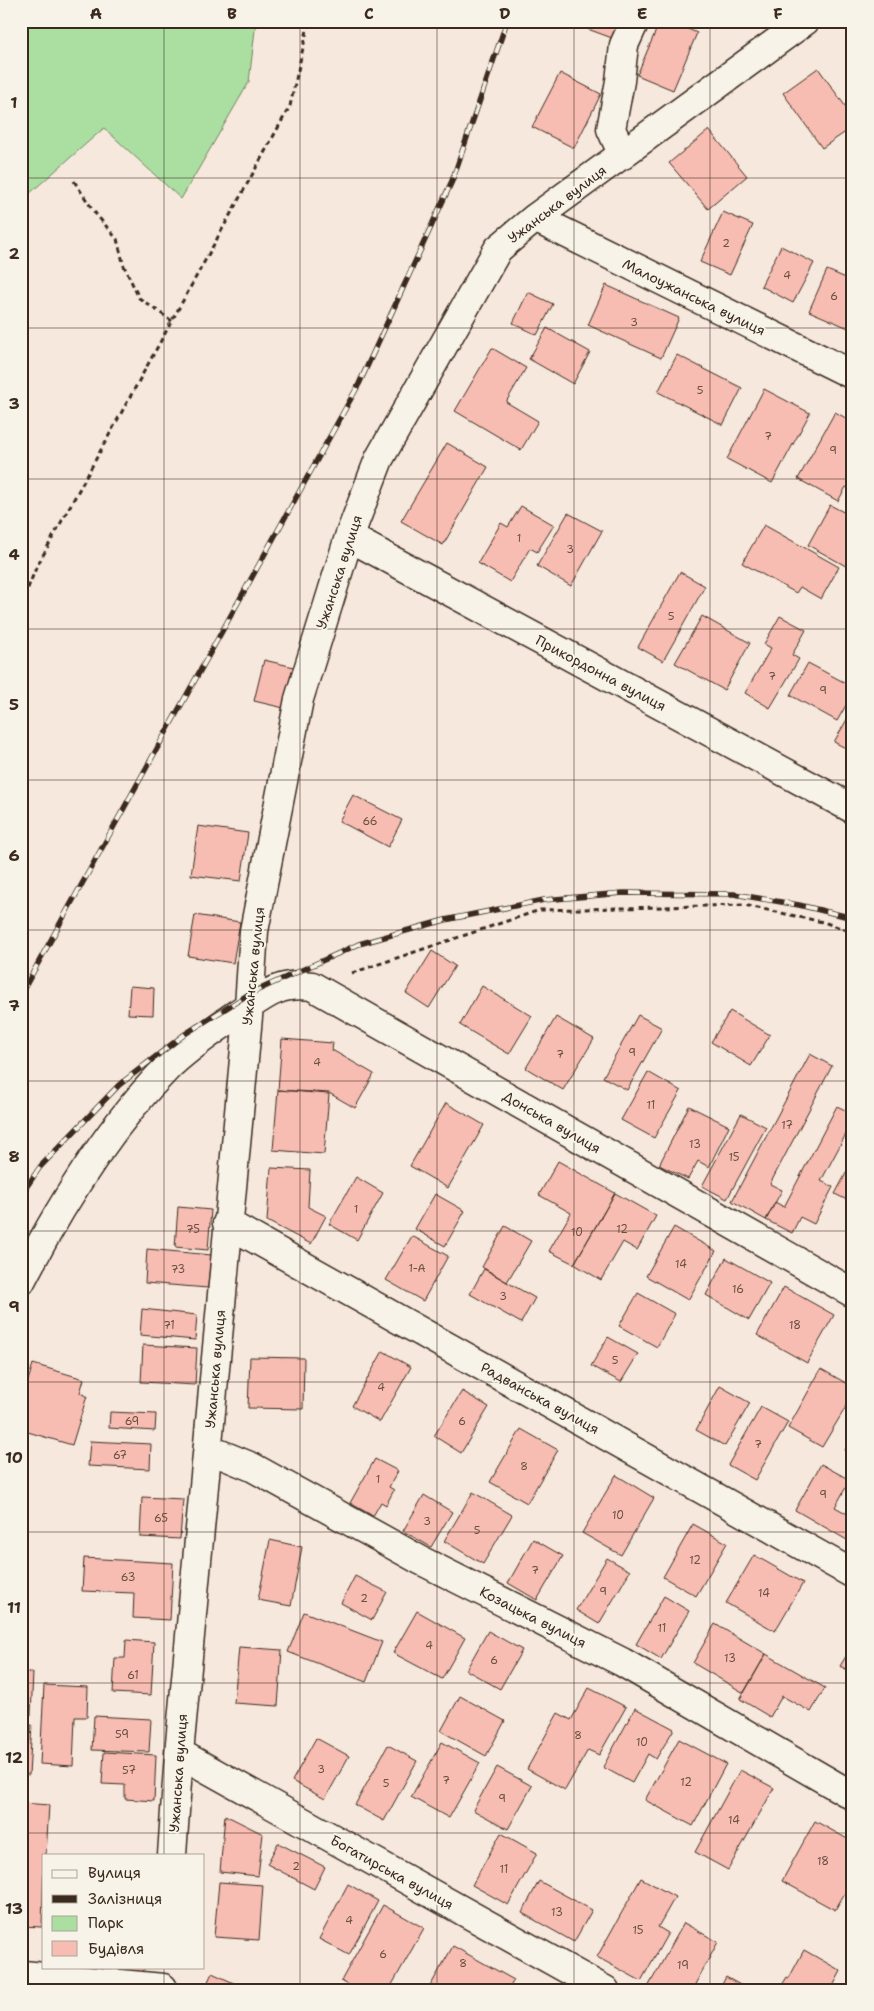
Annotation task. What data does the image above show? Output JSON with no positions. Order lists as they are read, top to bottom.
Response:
{
  "streets": {
    "street": [
      "Ужанська вулиця",
      "Малоужанська вулиця",
      "Прикордонна вулиця",
      "Донська вулиця",
      "Радванська вулиця",
      "Козацька вулиця",
      "Богатирська вулиця"
    ]
  },
  "crossings": [
    ["Ужанська вулиця", "Малоужанська вулиця"],
    ["Ужанська вулиця", "Прикордонна вулиця"],
    ["Ужанська вулиця", "Донська вулиця"],
    ["Ужанська вулиця", "Радванська вулиця"],
    ["Ужанська вулиця", "Козацька вулиця"],
    ["Ужанська вулиця", "Богатирська вулиця"]
  ],
  "house_numbers": [
    "2",
    "4",
    "6",
    "3",
    "5",
    "7",
    "9",
    "1",
    "3",
    "5",
    "7",
    "9",
    "66",
    "9",
    "7",
    "4",
    "11",
    "17",
    "13",
    "15",
    "1",
    "75",
    "12",
    "10",
    "14",
    "1-А",
    "73",
    "16",
    "3",
    "71",
    "18",
    "5",
    "4",
    "69",
    "6",
    "7",
    "67",
    "8",
    "1",
    "9",
    "10",
    "65",
    "3",
    "5",
    "12",
    "7",
    "63",
    "9",
    "14",
    "2",
    "11",
    "4",
    "13",
    "6",
    "61",
    "59",
    "8",
    "10",
    "3",
    "57",
    "7",
    "12",
    "5",
    "9",
    "14",
    "18",
    "2",
    "11",
    "13",
    "4",
    "15",
    "6",
    "8",
    "19"
  ],
  "legend": [
    "Вулиця",
    "Залізниця",
    "Парк",
    "Будівля"
  ],
  "grid": {
    "columns": [
      "A",
      "B",
      "C",
      "D",
      "E",
      "F"
    ],
    "rows": [
      "1",
      "2",
      "3",
      "4",
      "5",
      "6",
      "7",
      "8",
      "9",
      "10",
      "11",
      "12",
      "13"
    ]
  }
}
